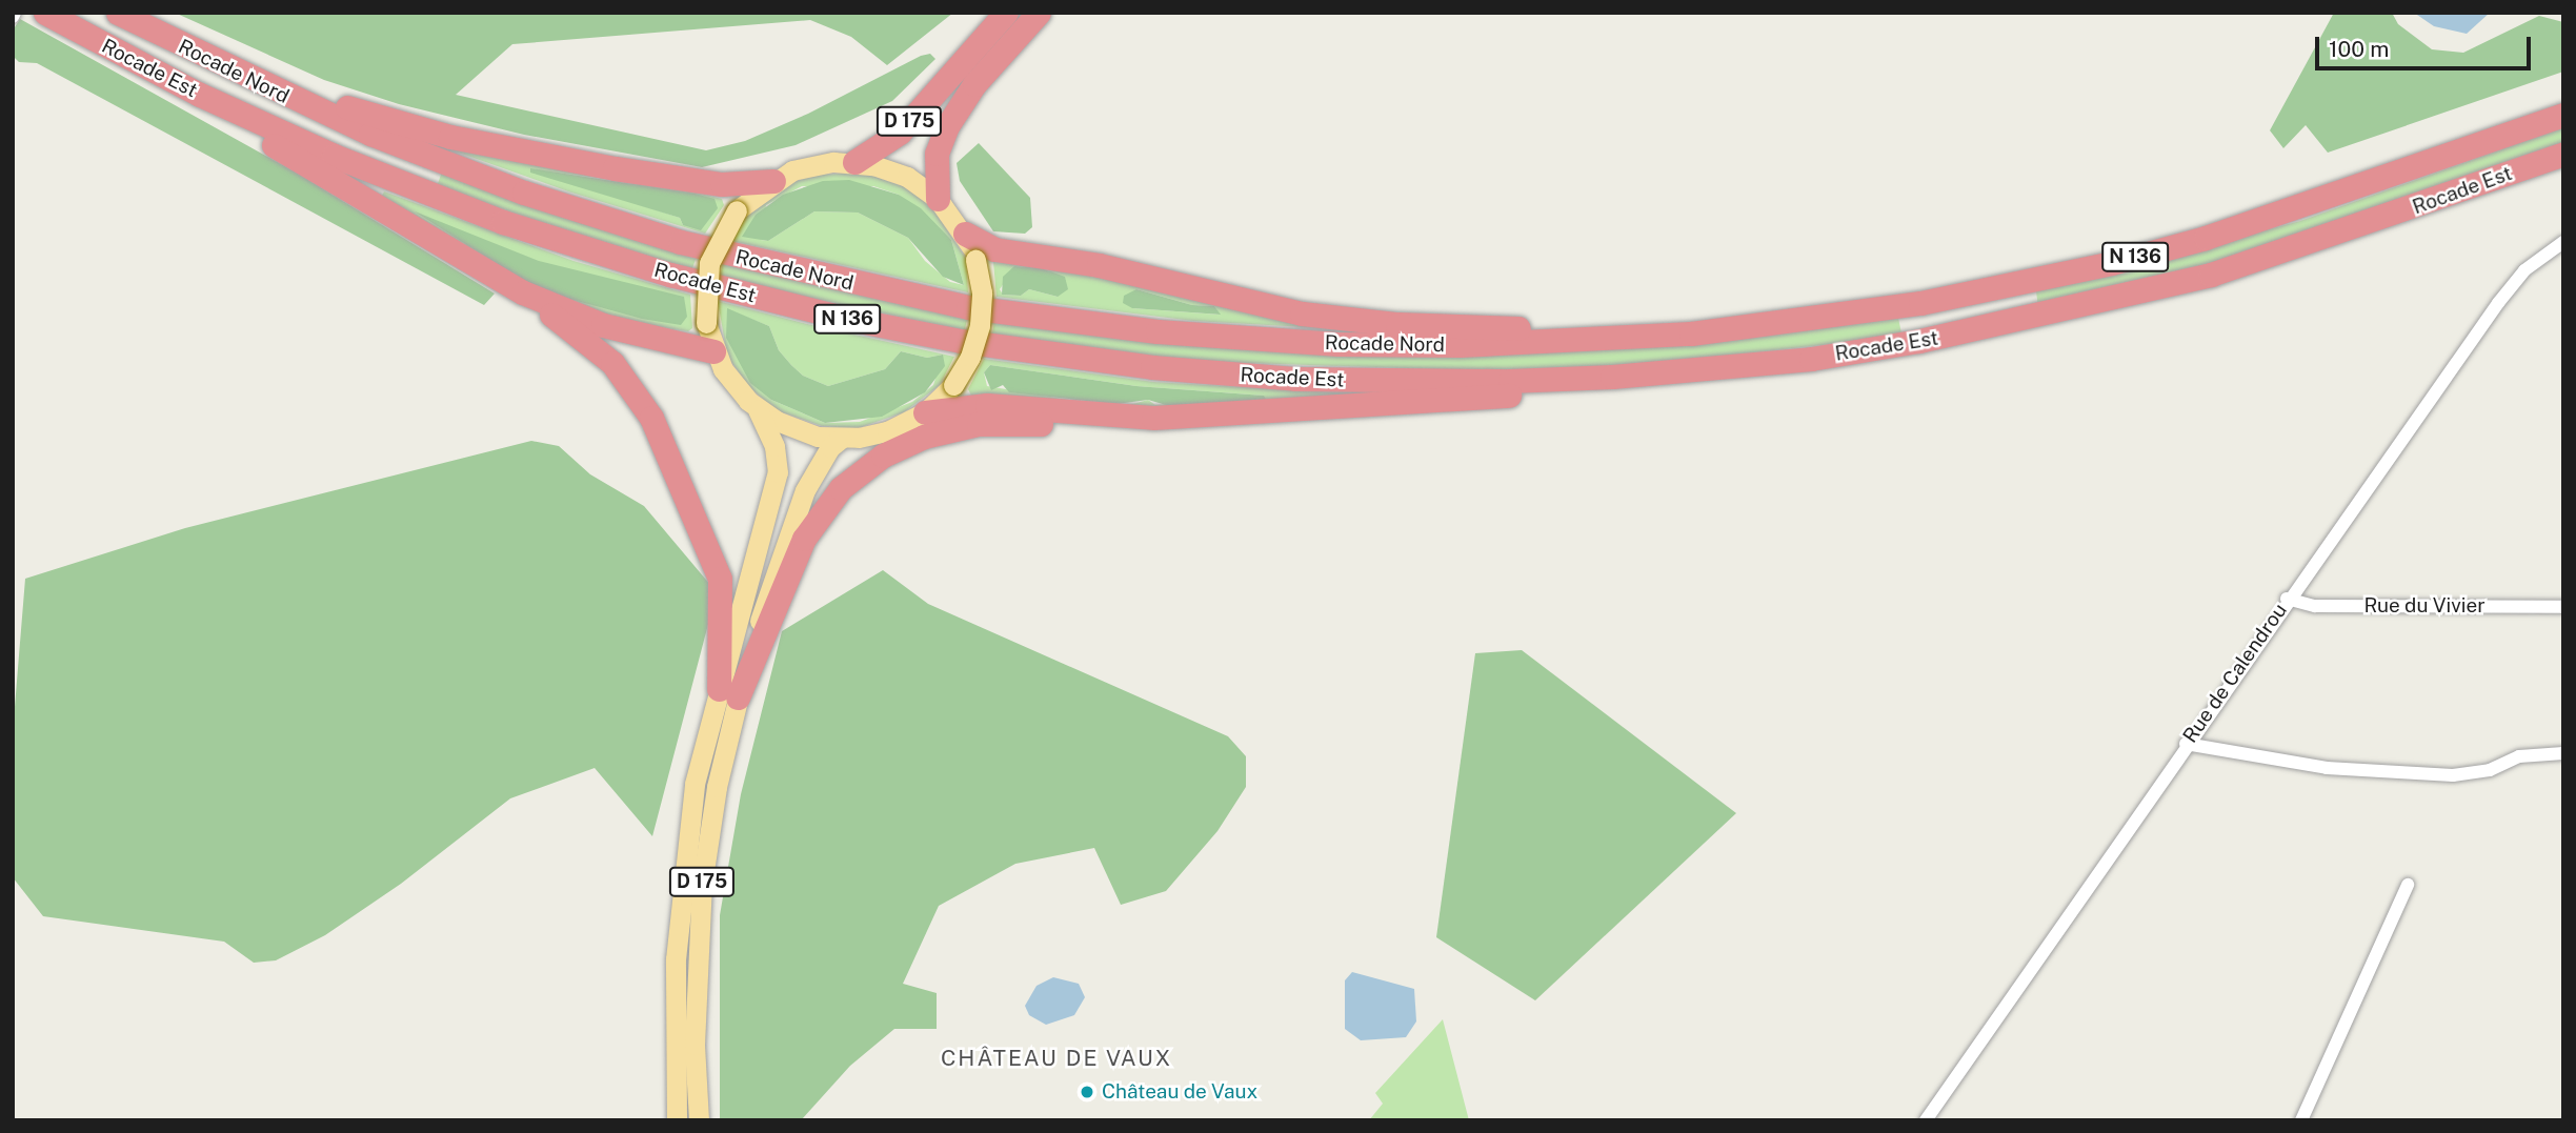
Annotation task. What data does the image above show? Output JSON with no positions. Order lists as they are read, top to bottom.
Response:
{
  "streets": {
    "highway": [
      "Rocade Est",
      "Rocade Nord",
      "D 175",
      "N 136"
    ],
    "street": ["Rue du Vivier", "Rue de Calendrou"]
  },
  "crossings": [
    ["Rocade Est", "Rocade Nord"],
    ["Rue du Vivier", "Rue de Calendrou"]
  ],
  "districts": ["CHÂTEAU DE VAUX"],
  "places": ["Château de Vaux"],
  "scale_bar": "100 m"
}
